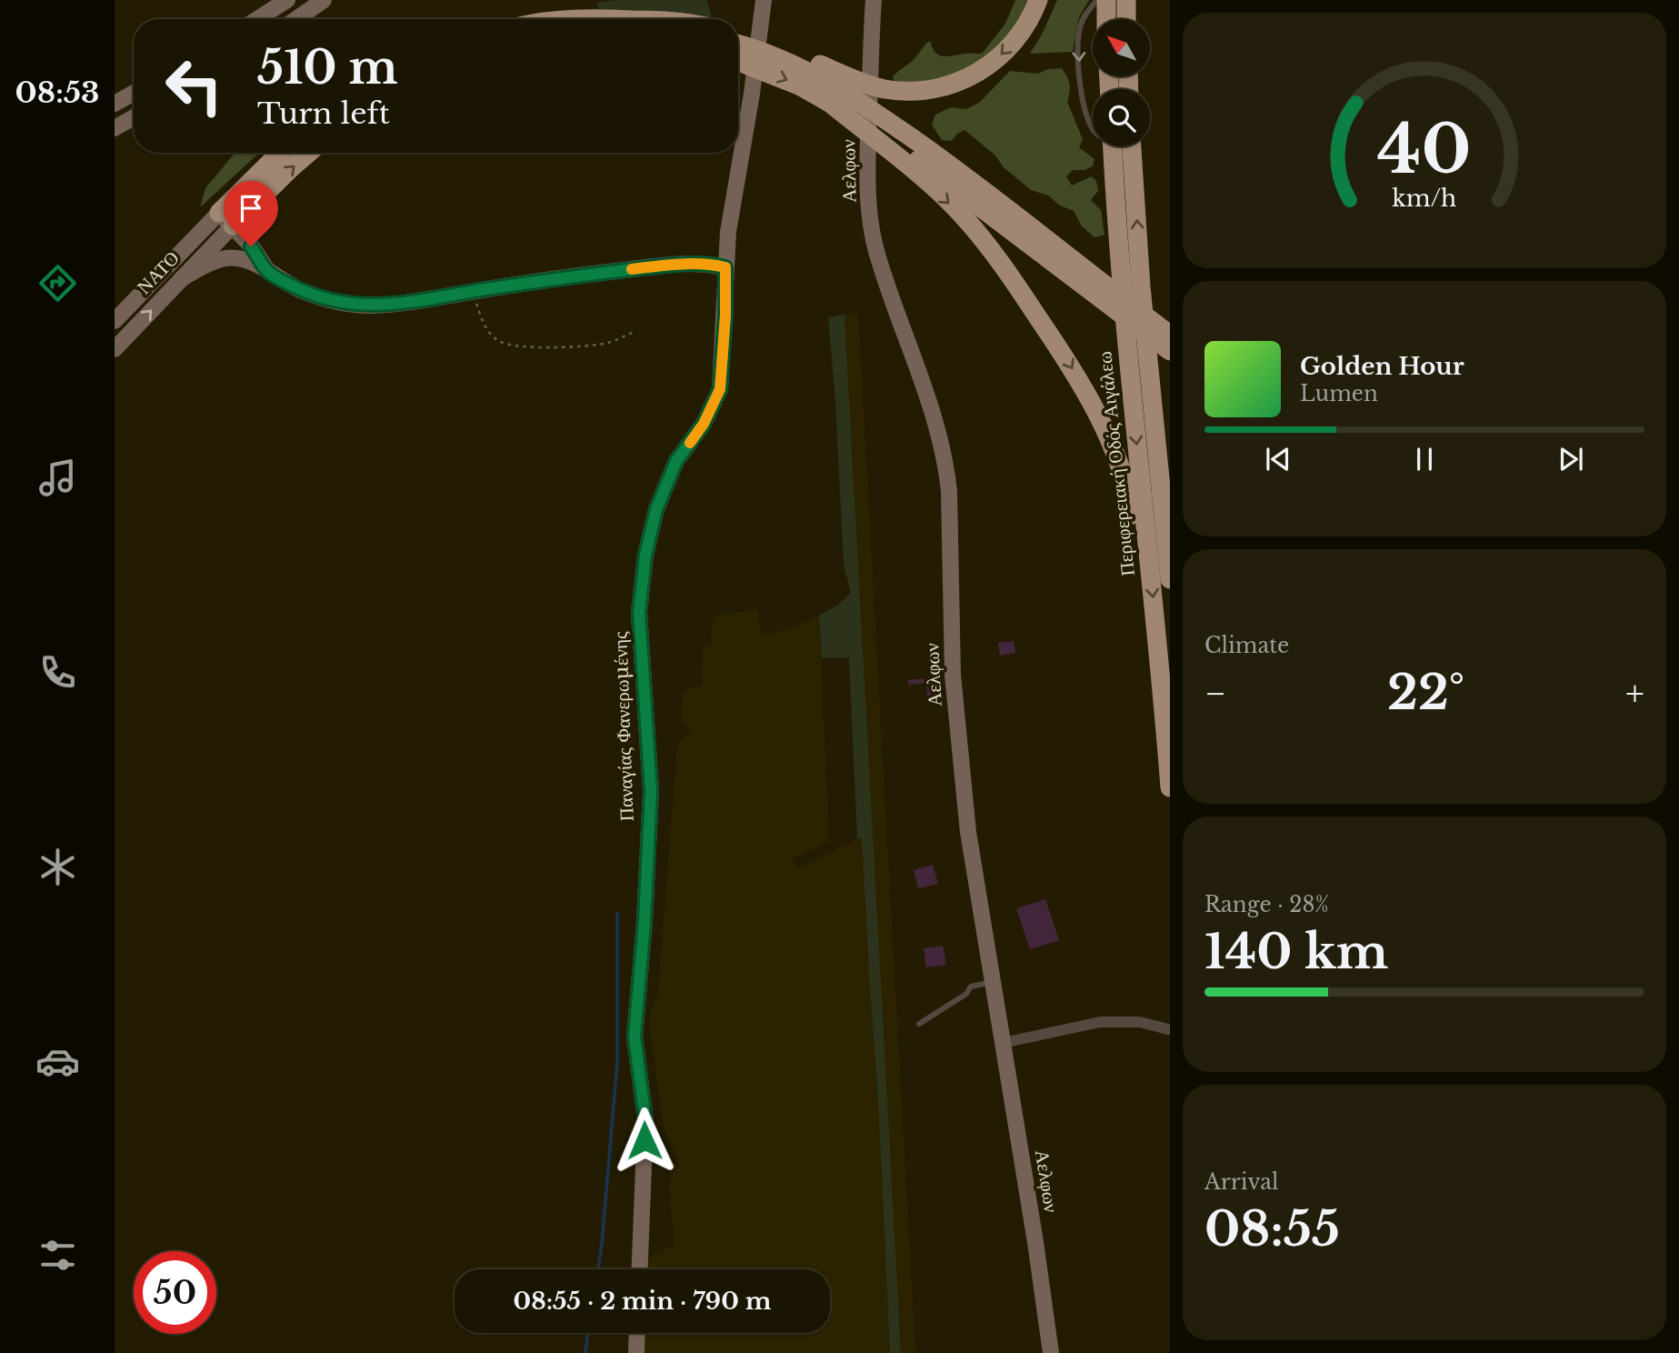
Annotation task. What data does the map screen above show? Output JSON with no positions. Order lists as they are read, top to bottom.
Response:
{
  "streets": {
    "highway": ["Περιφερειακή Οδός Αιγάλεω"],
    "street": ["Αελφων", "ΝΑΤΟ", "Παναγίας Φανερωμένης"]
  },
  "north": "top left",
  "page": {
    "tabs": "08:53",
    "turn": ["510 m", "Turn left"],
    "song": ["Golden Hour", "Lumen"],
    "tile": [
      "Climate",
      ["Range · 28%", "140 km"],
      ["Arrival", "08:55"]
    ],
    "heat": ["−", "22°", "+"],
    "limit": "50",
    "trip": "08:55 · 2 min · 790 m",
    "gauge": ["40", "km/h"]
  }
}
